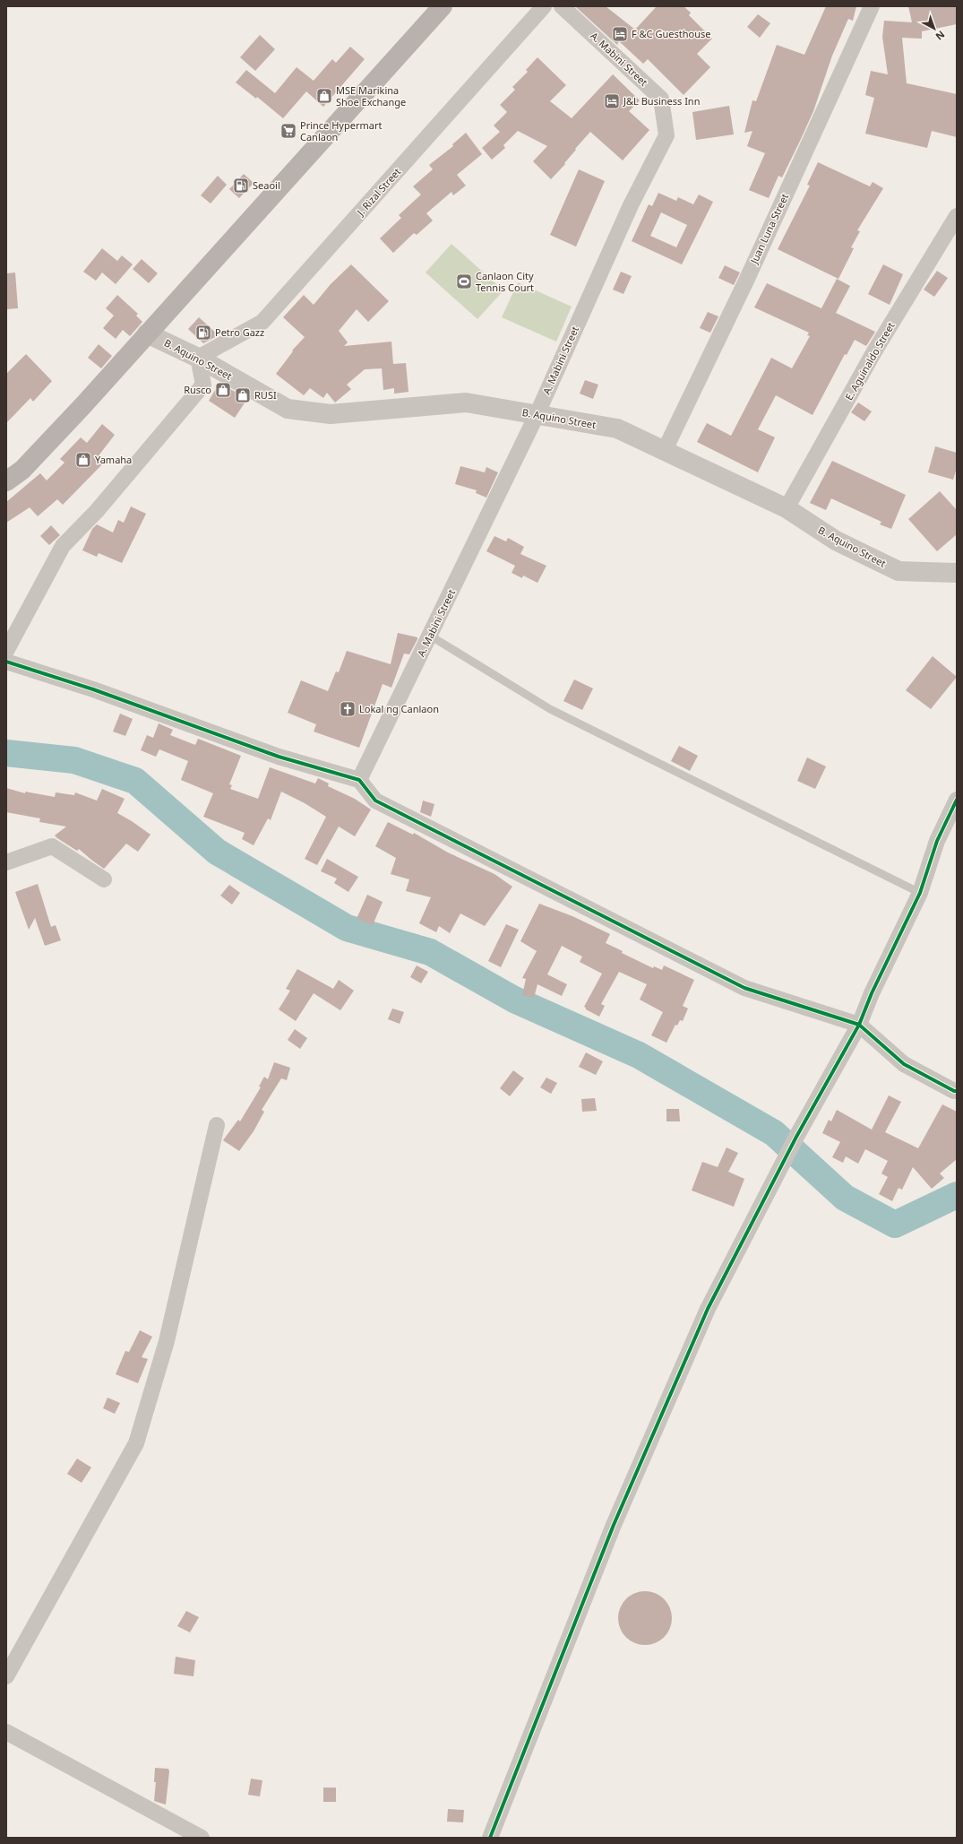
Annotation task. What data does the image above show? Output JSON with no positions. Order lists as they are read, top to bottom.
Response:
{
  "streets": {
    "street": [
      "A. Mabini Street",
      "J. Rizal Street",
      "Juan Luna Street",
      "B. Aquino Street",
      "E. Aguinaldo Street"
    ]
  },
  "crossings": [
    ["A. Mabini Street", "B. Aquino Street"],
    ["J. Rizal Street", "B. Aquino Street"],
    ["Juan Luna Street", "B. Aquino Street"],
    ["B. Aquino Street", "E. Aguinaldo Street"]
  ],
  "places": {
    "hotel": ["F &C Guesthouse", "J&L Business Inn"],
    "shop": [
      "MSE Marikina Shoe Exchange",
      "Rusco",
      "RUSI",
      "Yamaha"
    ],
    "supermarket": ["Prince Hypermart Canlaon"],
    "fuel station": ["Seaoil", "Petro Gazz"],
    "sports": ["Canlaon City Tennis Court"],
    "church": ["Lokal ng Canlaon"]
  },
  "north": "bottom right"
}
